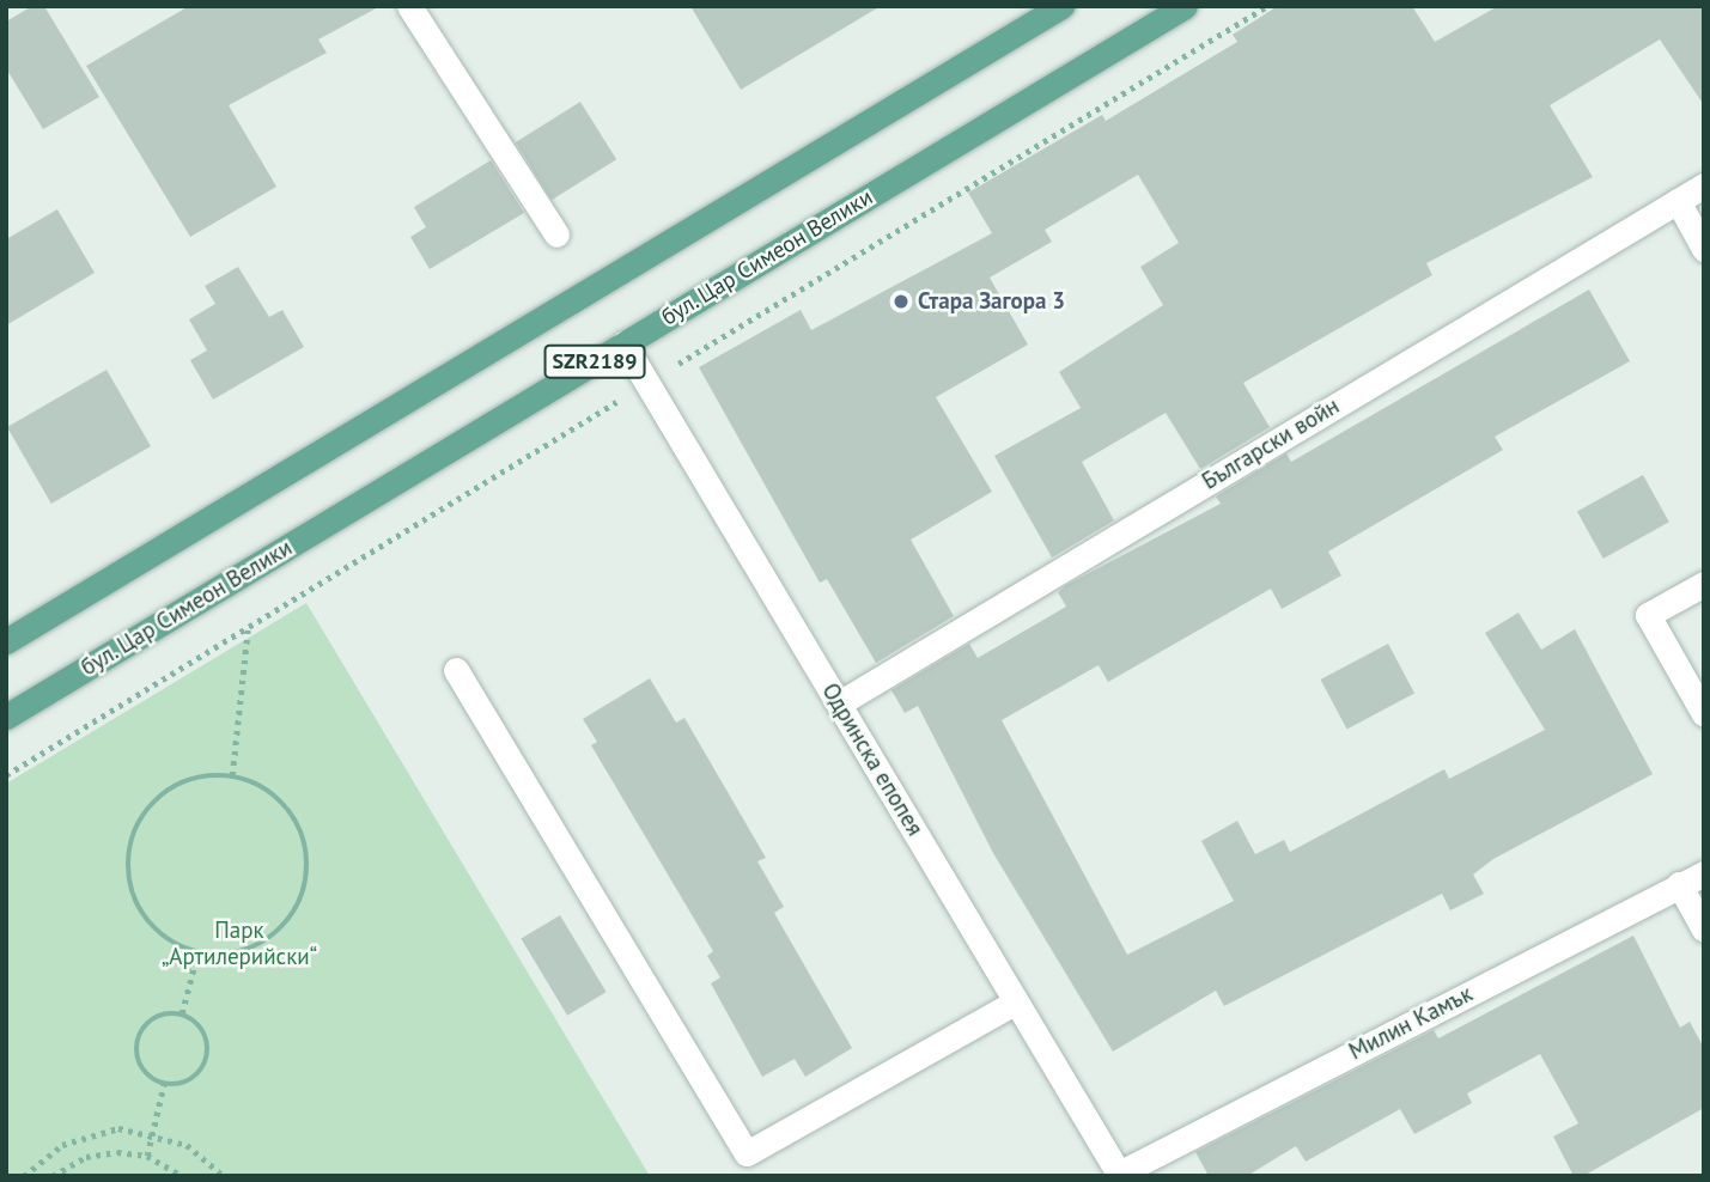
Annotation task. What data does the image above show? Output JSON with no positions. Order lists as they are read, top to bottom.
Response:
{
  "streets": {
    "main road": ["бул. Цар Симеон Велики", "SZR2189"],
    "street": ["Български войн", "Одринска епопея", "Милин Камък"]
  },
  "crossings": [
    ["бул. Цар Симеон Велики", "Одринска епопея"],
    ["Български войн", "Одринска епопея"],
    ["Одринска епопея", "Милин Камък"]
  ],
  "parks": ["Парк „Артилерийски“"],
  "places": ["Стара Загора 3"]
}
